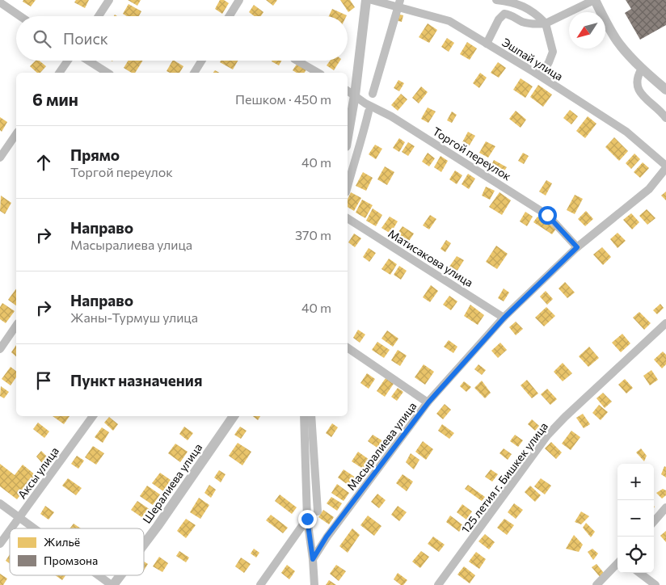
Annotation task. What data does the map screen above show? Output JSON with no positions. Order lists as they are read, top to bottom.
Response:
{
  "streets": {
    "street": [
      "Эшпай улица",
      "Торгой переулок",
      "Матисакова улица",
      "Масыралиева улица",
      "Аксы улица",
      "125 летия г. Бишкек улица",
      "Шералиева улица"
    ]
  },
  "crossings": [
    ["Эшпай улица", "Масыралиева улица"],
    ["Торгой переулок", "Масыралиева улица"],
    ["Матисакова улица", "Масыралиева улица"]
  ],
  "legend": ["Жильё", "Промзона"],
  "north": "bottom left",
  "page": {
    "search": "Поиск",
    "heading": ["6 мин", "Пешком · 450 m"],
    "list": [
      ["Прямо", "Торгой переулок", "40 m"],
      ["Направо", "Масыралиева улица", "370 m"],
      ["Направо", "Жаны-Турмуш улица", "40 m"],
      "Пункт назначения"
    ],
    "map_buttons": ["+", "−"]
  }
}
